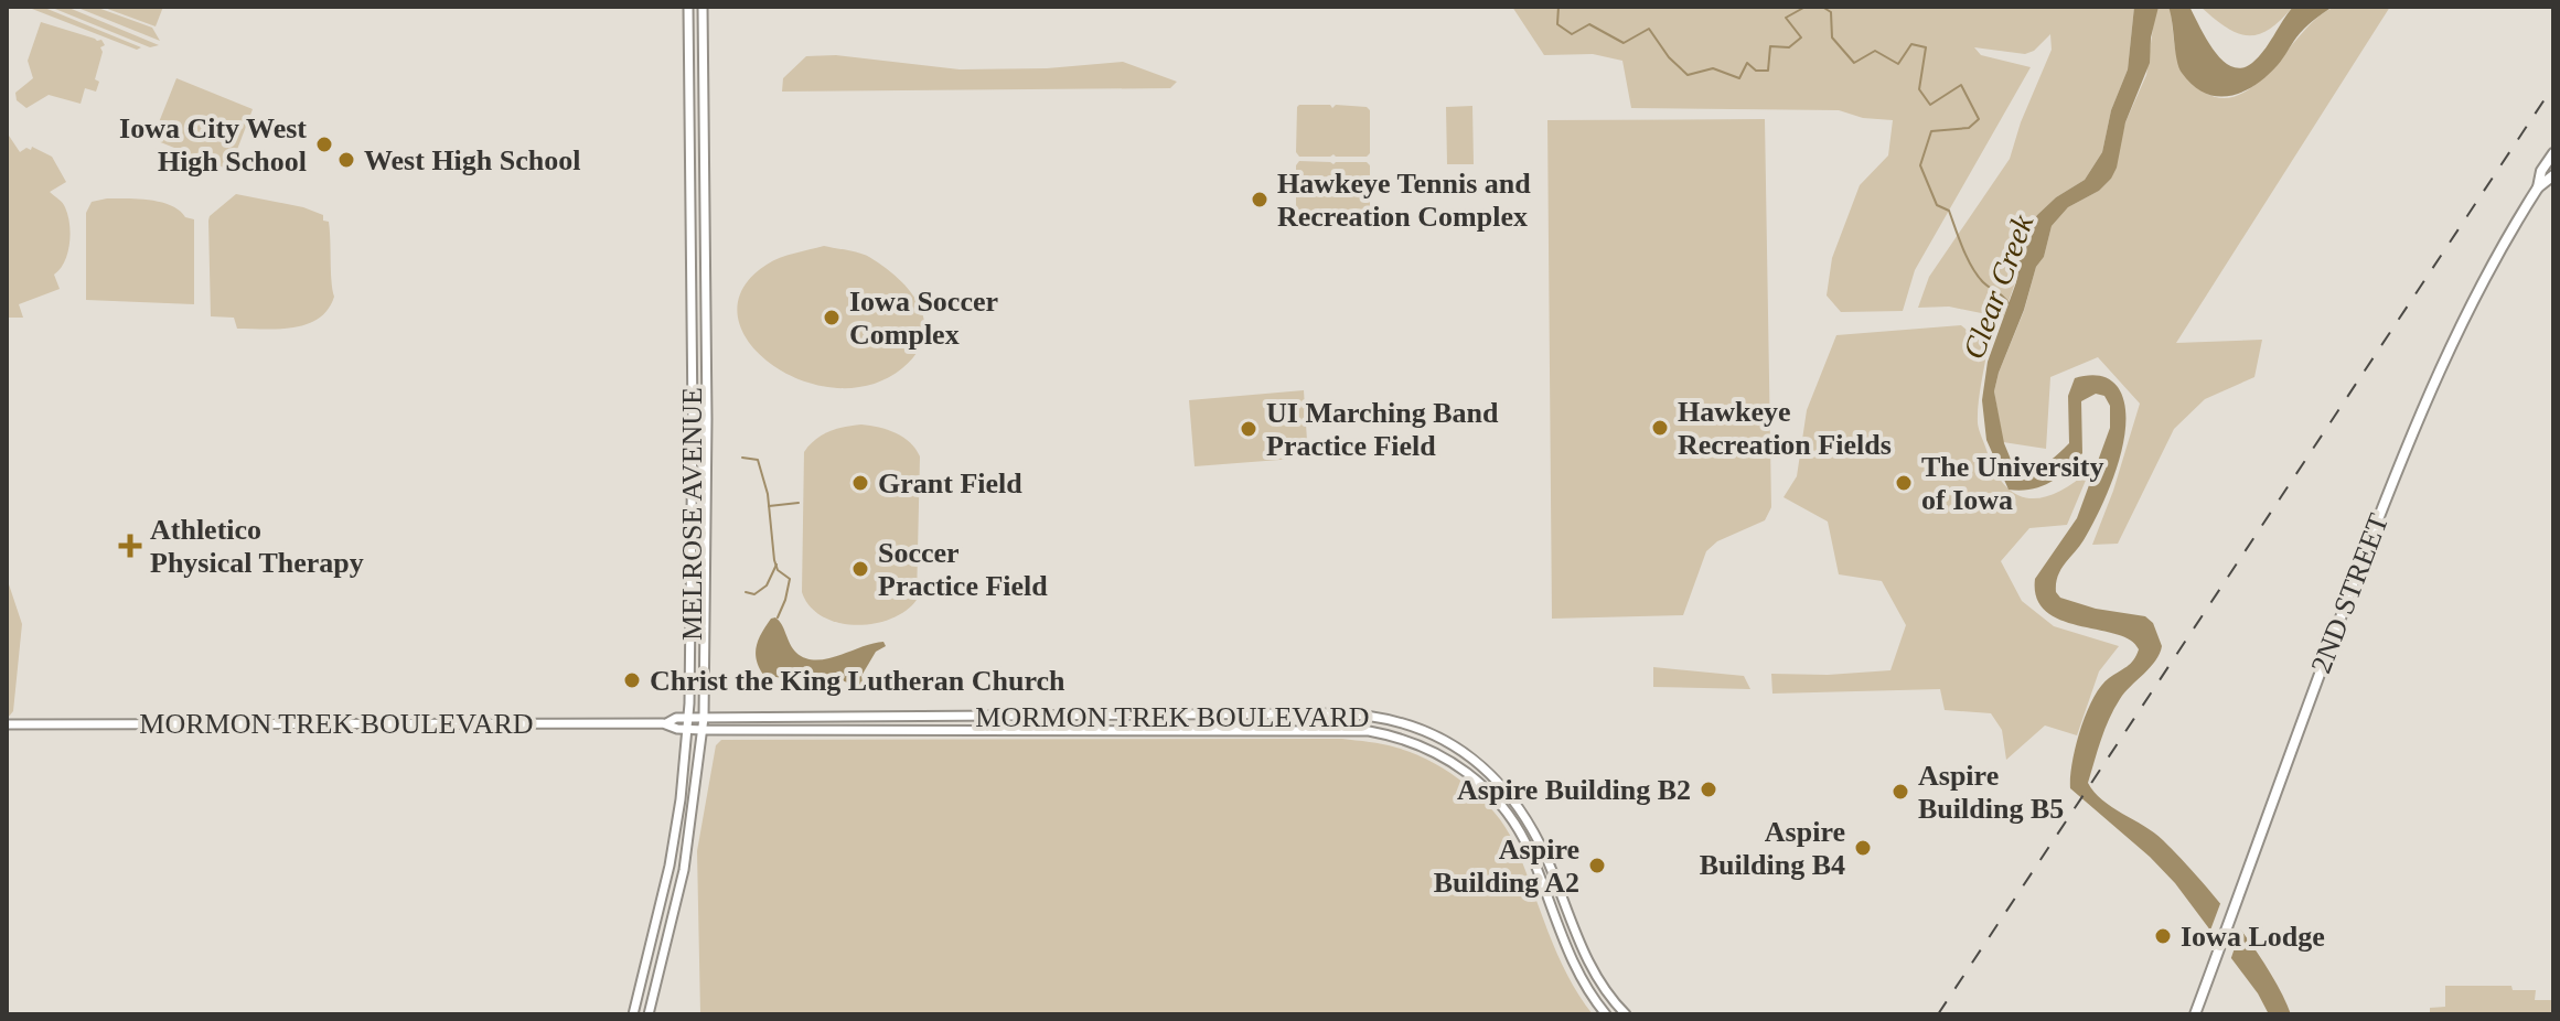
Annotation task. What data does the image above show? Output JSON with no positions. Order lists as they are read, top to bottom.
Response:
{
  "streets": {
    "main road": ["MELROSE AVENUE", "2ND STREET", "MORMON TREK BOULEVARD"]
  },
  "crossings": [
    ["MELROSE AVENUE", "MORMON TREK BOULEVARD"]
  ],
  "water": ["Clear Creek"],
  "places": {
    "other": [
      "Iowa City West High School",
      "West High School",
      "Hawkeye Tennis and Recreation Complex",
      "Iowa Soccer Complex",
      "Hawkeye Recreation Fields",
      "UI Marching Band Practice Field",
      "Grant Field",
      "The University of Iowa",
      "Soccer Practice Field",
      "Christ the King Lutheran Church",
      "Aspire Building B2",
      "Aspire Building B5",
      "Aspire Building B4",
      "Aspire Building A2",
      "Iowa Lodge"
    ],
    "health": ["Athletico Physical Therapy"]
  }
}
